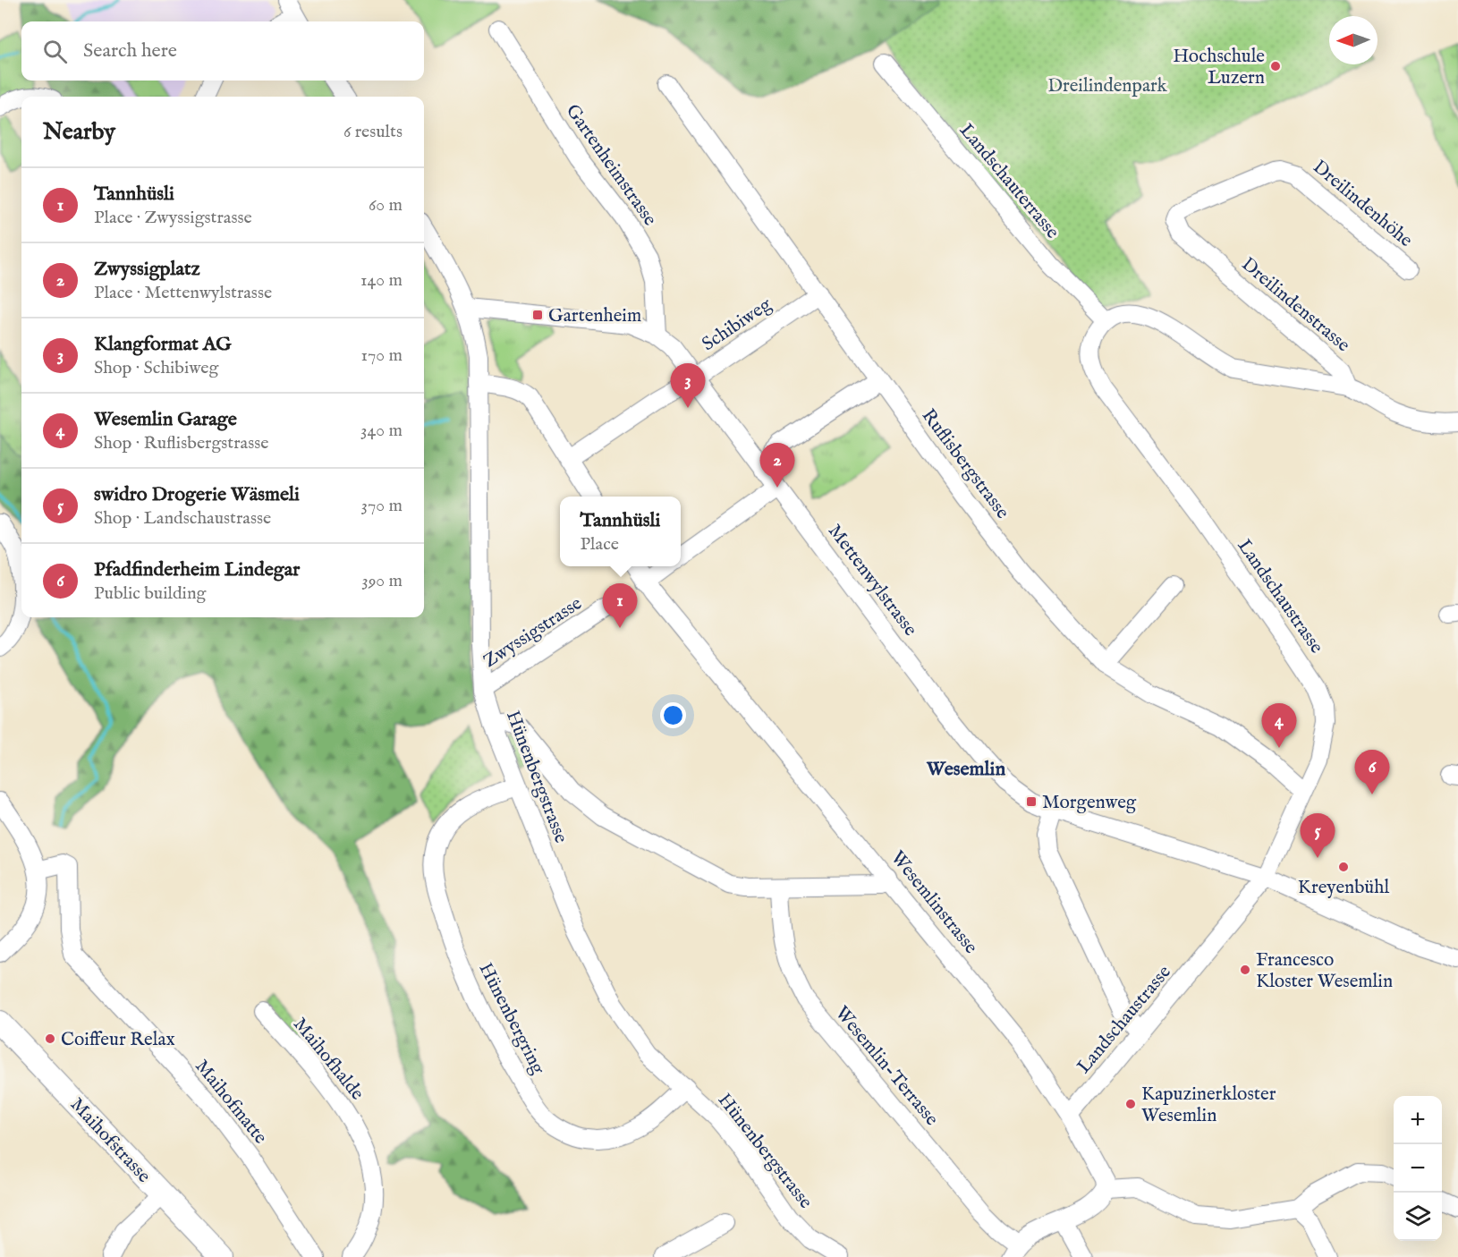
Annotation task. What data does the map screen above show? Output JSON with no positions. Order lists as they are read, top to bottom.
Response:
{
  "streets": {
    "main road": ["Maihofstrasse"],
    "street": [
      "Gartenheimstrasse",
      "Landschauterrasse",
      "Dreilindenhöhe",
      "Dreilindenstrasse",
      "Schibiweg",
      "Ruflisbergstrasse",
      "Mettenwylstrasse",
      "Landschaustrasse",
      "Zwyssigstrasse",
      "Hünenbergstrasse",
      "Wesemlinstrasse",
      "Hünenbergring",
      "Maihofhalde",
      "Wesemlin-Terrasse",
      "Maihofmatte"
    ]
  },
  "crossings": [
    ["Gartenheimstrasse", "Mettenwylstrasse"],
    ["Landschauterrasse", "Landschaustrasse"],
    ["Dreilindenhöhe", "Dreilindenstrasse"],
    ["Schibiweg", "Ruflisbergstrasse"],
    ["Schibiweg", "Mettenwylstrasse"],
    ["Ruflisbergstrasse", "Landschaustrasse"],
    ["Mettenwylstrasse", "Landschaustrasse"],
    ["Mettenwylstrasse", "Hünenbergstrasse"],
    ["Landschaustrasse", "Wesemlinstrasse"],
    ["Zwyssigstrasse", "Hünenbergstrasse"],
    ["Hünenbergstrasse", "Hünenbergring"]
  ],
  "districts": ["Wesemlin"],
  "parks": ["Dreilindenpark"],
  "places": {
    "other": [
      "Hochschule Luzern",
      "Kreyenbühl",
      "Francesco Kloster Wesemlin",
      "Coiffeur Relax",
      "Kapuzinerkloster Wesemlin"
    ],
    "transit": ["Gartenheim", "Morgenweg"]
  },
  "north": "left",
  "page": {
    "search": "Search here",
    "heading": ["Nearby", "6 results"],
    "list": [
      {
        "mark": "1",
        "name": "Tannhüsli",
        "note": "Place · Zwyssigstrasse",
        "value": "60 m"
      },
      {
        "mark": "2",
        "name": "Zwyssigplatz",
        "note": "Place · Mettenwylstrasse",
        "value": "140 m"
      },
      {
        "mark": "3",
        "name": "Klangformat AG",
        "note": "Shop · Schibiweg",
        "value": "170 m"
      },
      {
        "mark": "4",
        "name": "Wesemlin Garage",
        "note": "Shop · Ruflisbergstrasse",
        "value": "340 m"
      },
      {
        "mark": "5",
        "name": "swidro Drogerie Wäsmeli",
        "note": "Shop · Landschaustrasse",
        "value": "370 m"
      },
      {
        "mark": "6",
        "name": "Pfadfinderheim Lindegar",
        "note": "Public building",
        "value": "390 m"
      }
    ],
    "pins": [
      "3",
      "2",
      "1",
      "4",
      "6",
      "5"
    ],
    "popup": ["Tannhüsli", "Place"],
    "map_buttons": ["+", "−"]
  }
}
